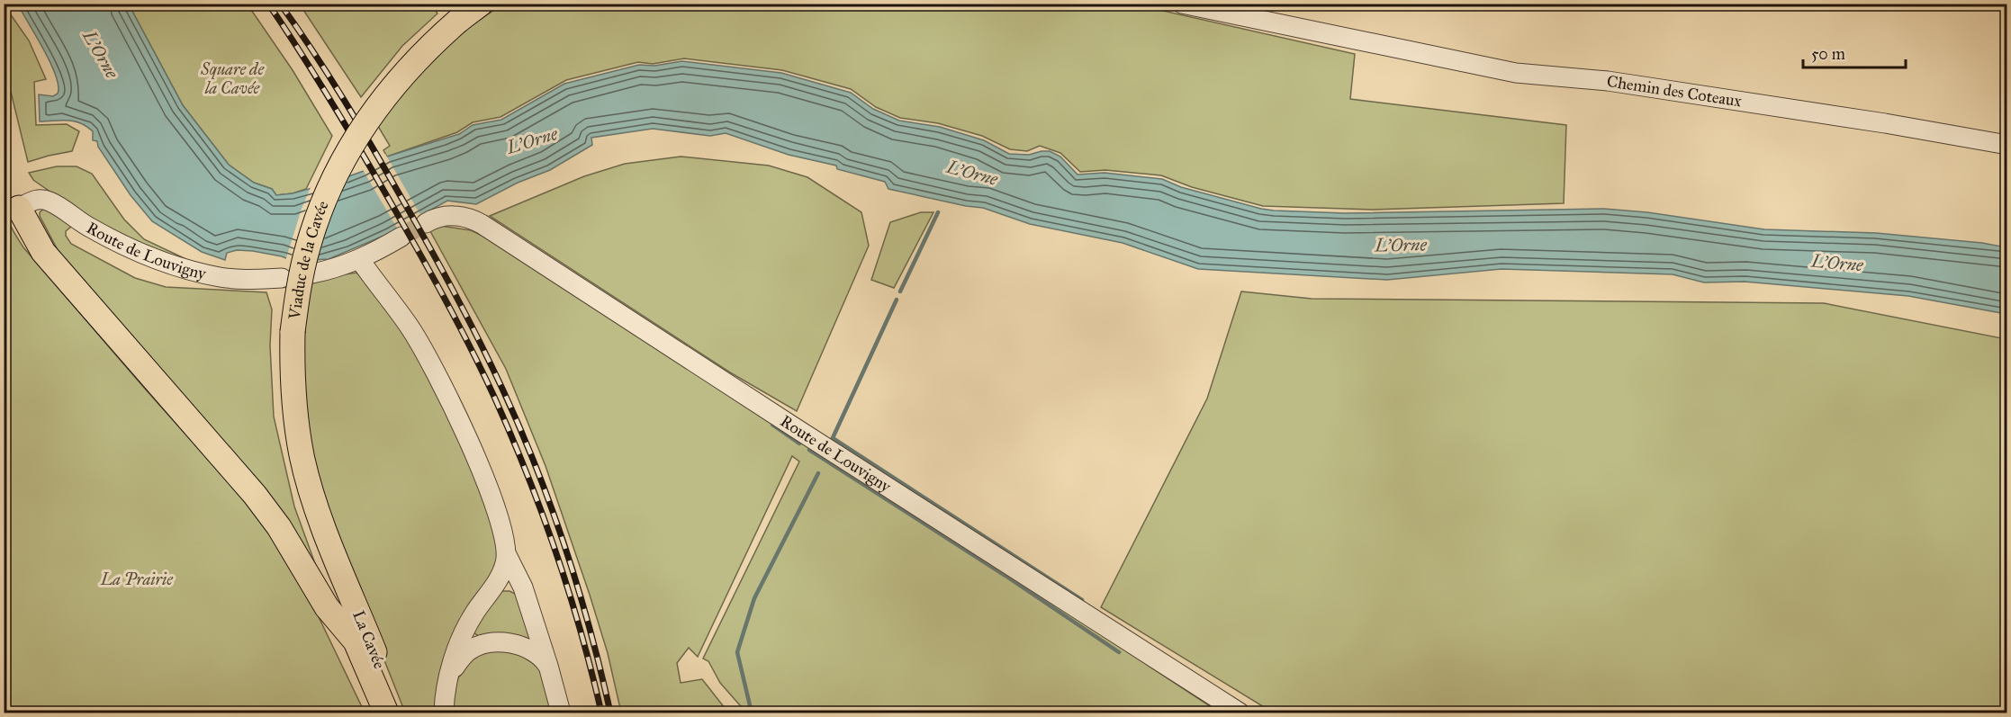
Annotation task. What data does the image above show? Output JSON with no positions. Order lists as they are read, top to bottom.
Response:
{
  "streets": {
    "main road": ["Viaduc de la Cavée", "La Cavée"],
    "street": ["Chemin des Coteaux", "Route de Louvigny"]
  },
  "crossings": [
    ["Viaduc de la Cavée", "La Cavée"]
  ],
  "water": ["L'Orne"],
  "parks": ["Square de la Cavée", "La Prairie"],
  "scale_bar": "50 m"
}
